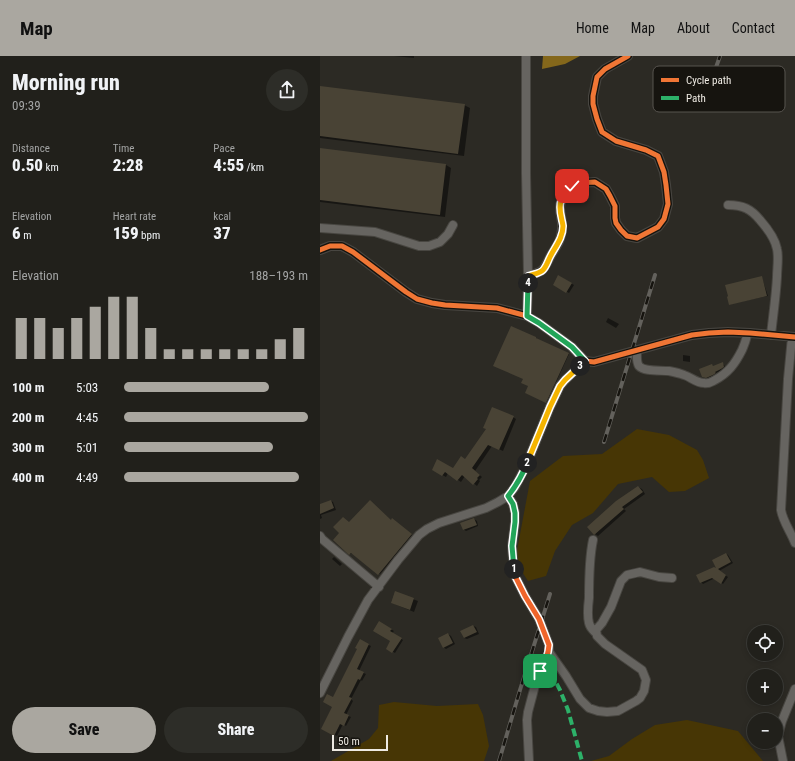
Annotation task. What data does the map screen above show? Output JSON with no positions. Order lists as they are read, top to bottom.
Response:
{
  "legend": ["Cycle path", "Path"],
  "scale_bar": "50 m",
  "page": {
    "header": "Map",
    "nav": [
      "Home",
      "Map",
      "About",
      "Contact"
    ],
    "heading": ["Morning run", "09:39"],
    "stats": [
      ["Distance", "0.50 km"],
      ["Time", "2:28"],
      ["Pace", "4:55 /km"],
      ["Elevation", "6 m"],
      ["Heart rate", "159 bpm"],
      ["kcal", "37"]
    ],
    "chart": ["Elevation", "188–193 m"],
    "pins": [
      "4",
      "3",
      "2",
      "1"
    ],
    "list": [
      {
        "name": "100 m",
        "note": "5:03"
      },
      {
        "name": "200 m",
        "note": "4:45"
      },
      {
        "name": "300 m",
        "note": "5:01"
      },
      {
        "name": "400 m",
        "note": "4:49"
      }
    ],
    "map_buttons": ["+", "−"],
    "buttons": ["Save", "Share"],
    "scale": "50 m"
  }
}
